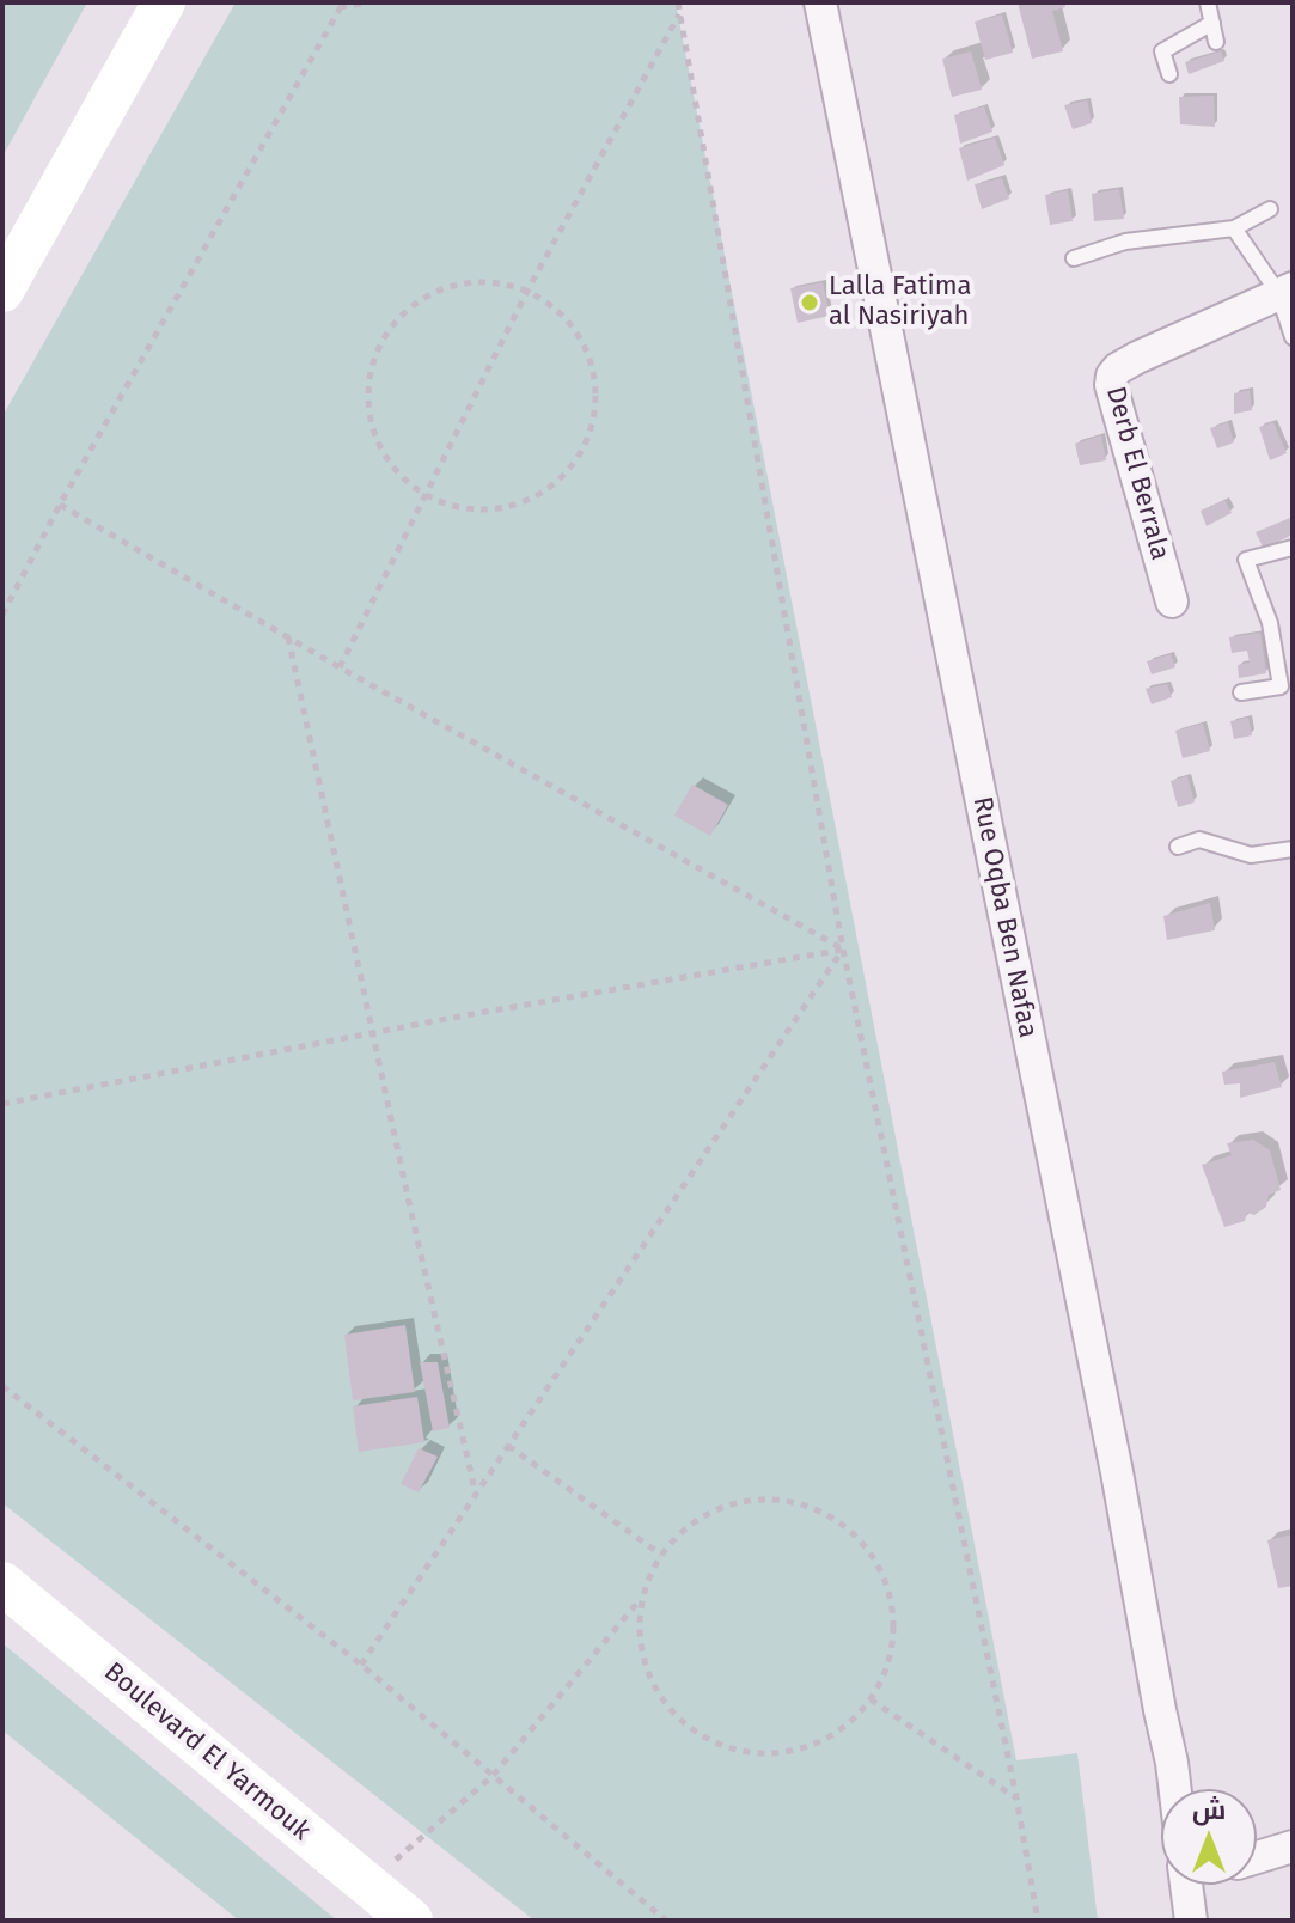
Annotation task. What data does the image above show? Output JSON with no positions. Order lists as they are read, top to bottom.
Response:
{
  "streets": {
    "main road": ["Boulevard El Yarmouk"],
    "street": ["Derb El Berrala", "Rue Oqba Ben Nafaa"]
  },
  "places": ["Lalla Fatima al Nasiriyah"],
  "north": "top"
}
